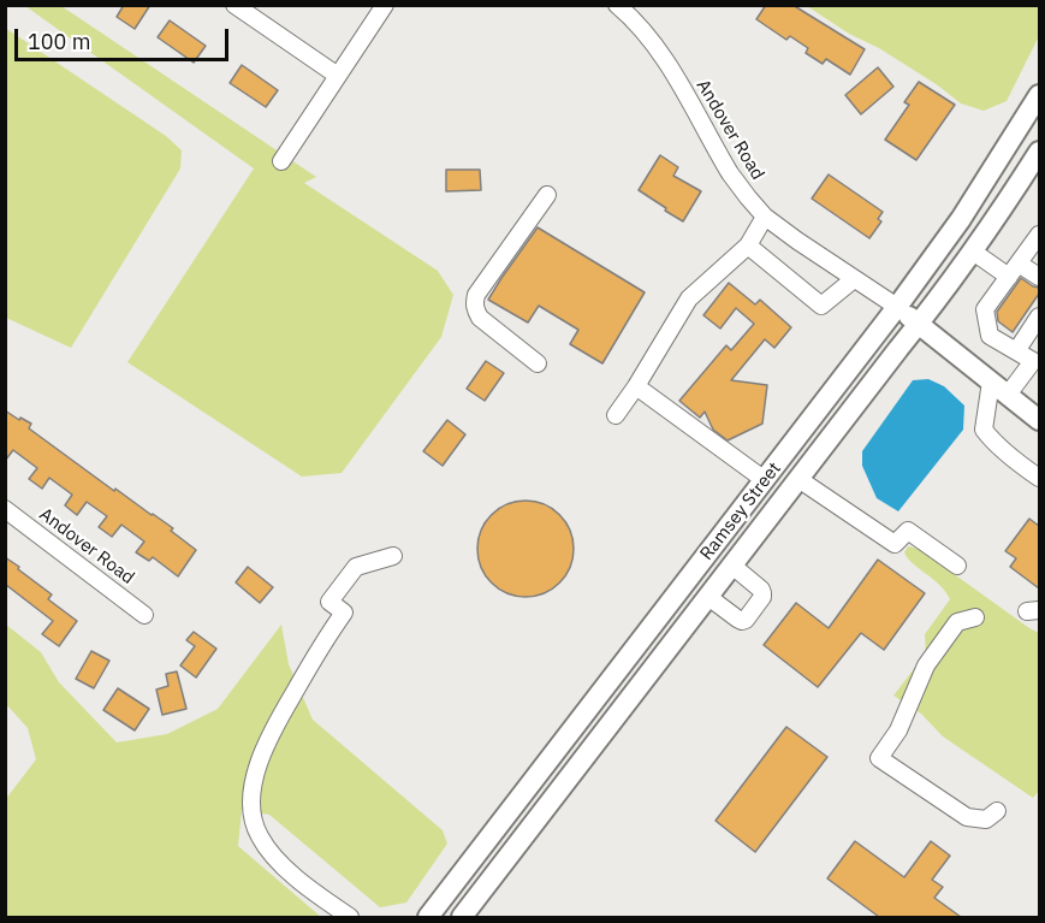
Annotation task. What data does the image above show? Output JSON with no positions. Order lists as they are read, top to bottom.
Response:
{
  "streets": {
    "main road": ["Ramsey Street"],
    "street": ["Andover Road"]
  },
  "crossings": [
    ["Andover Road", "Ramsey Street"]
  ],
  "scale_bar": "100 m"
}
